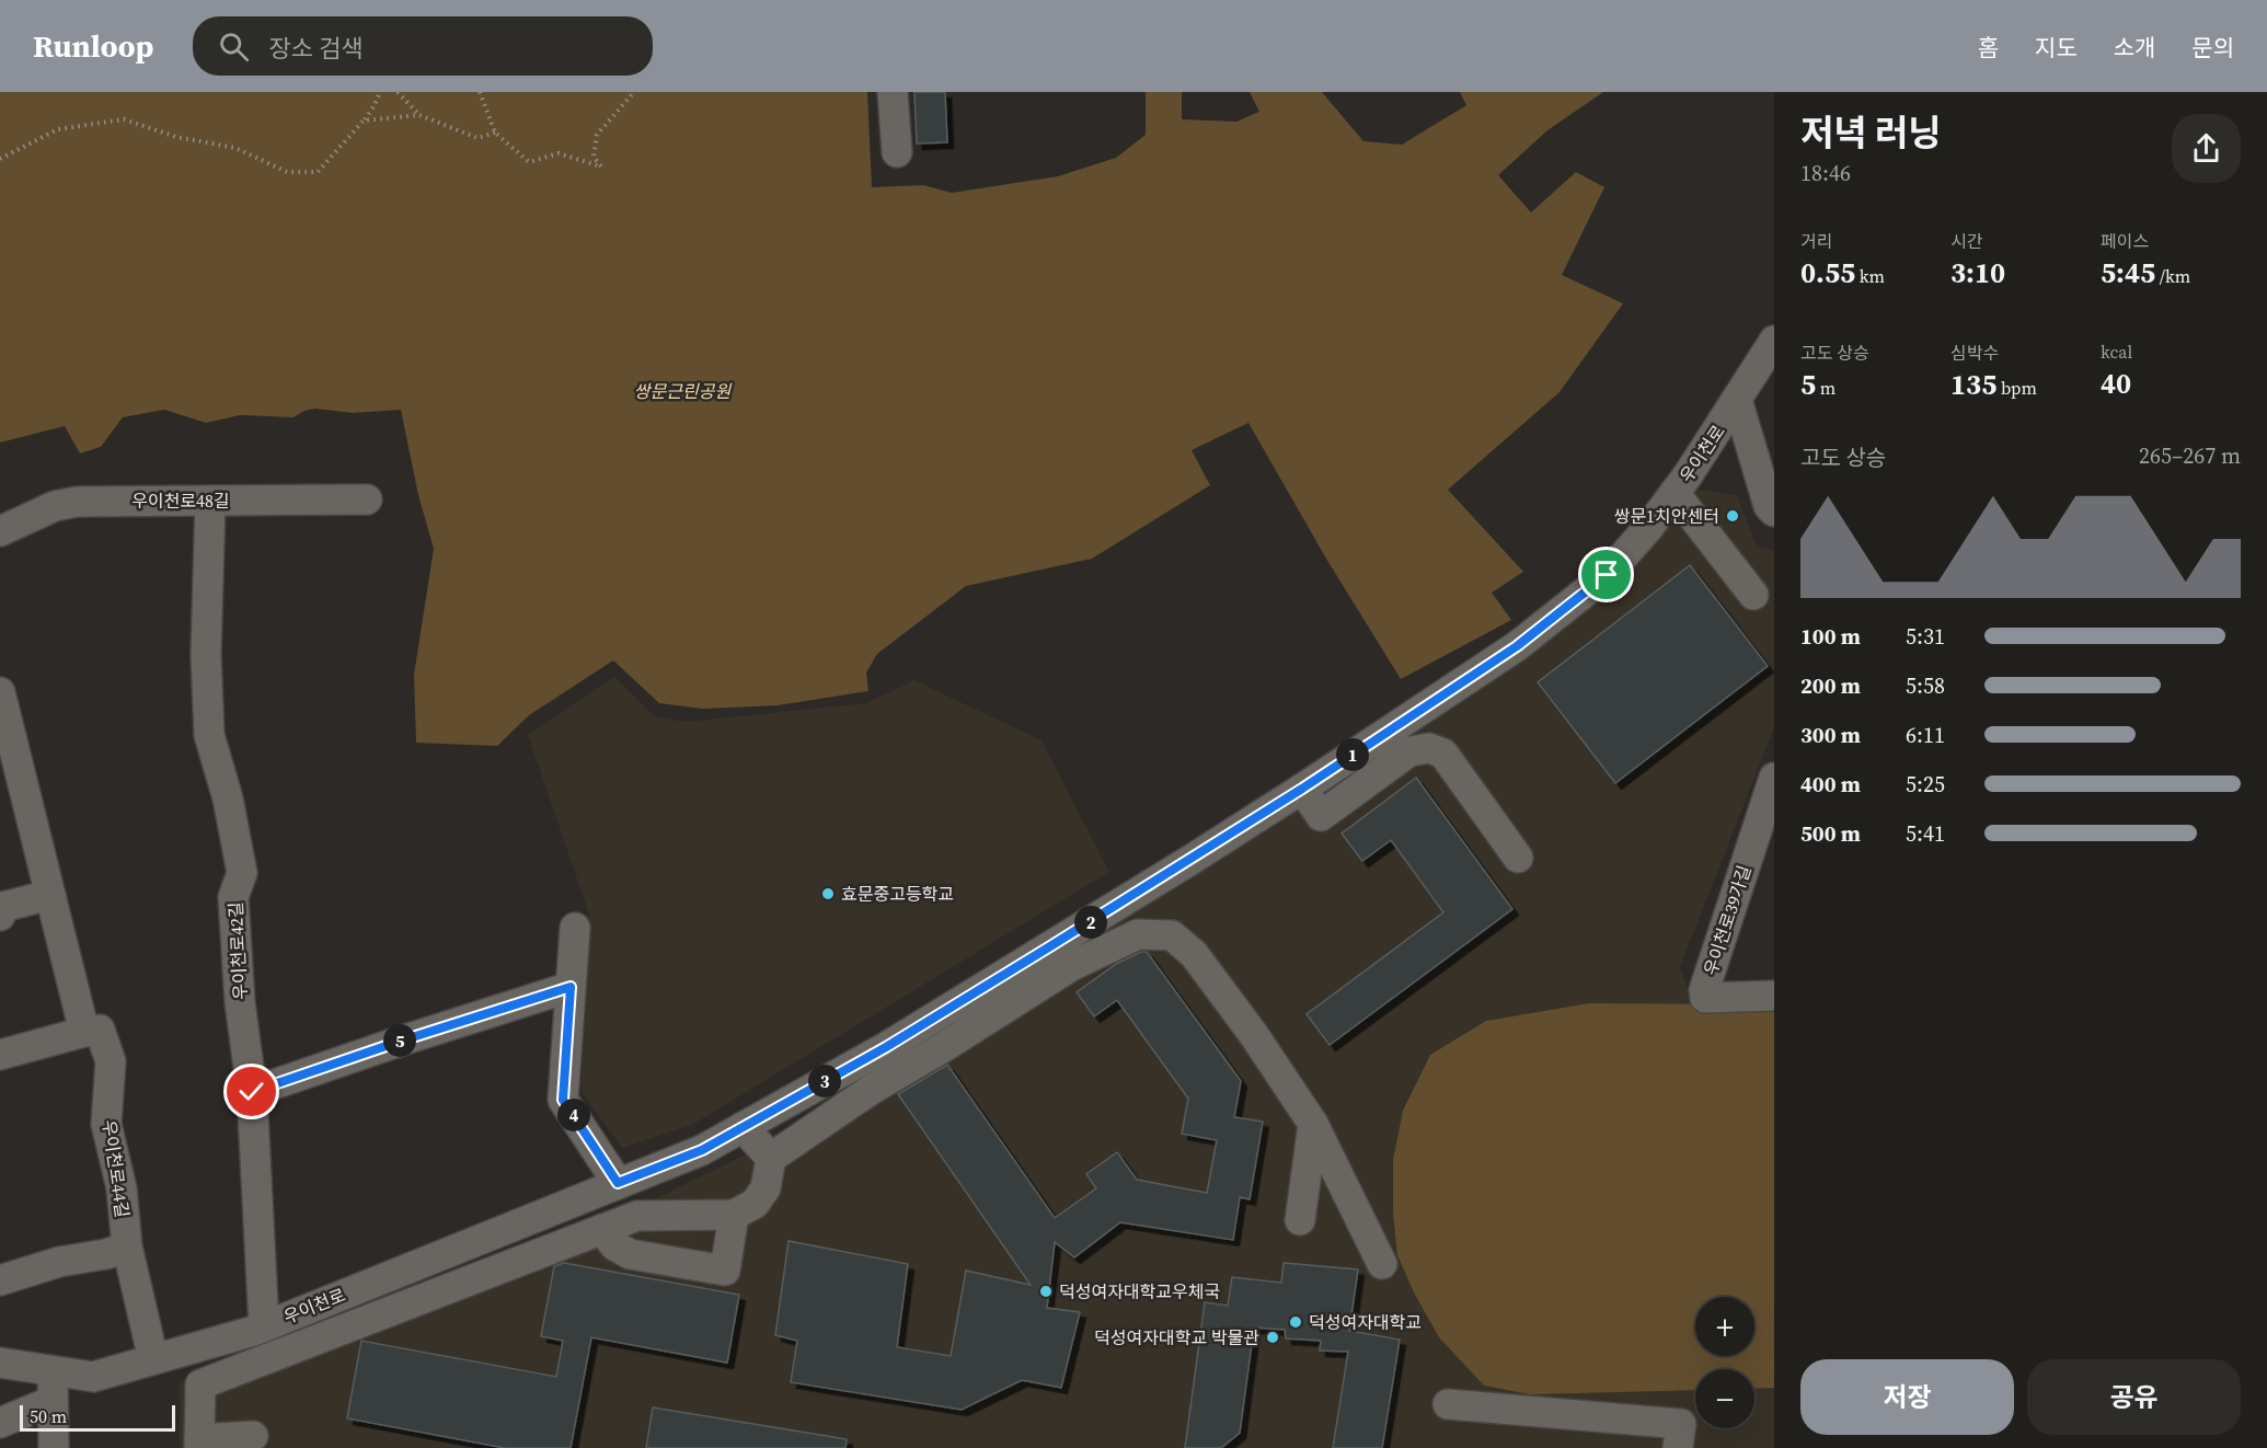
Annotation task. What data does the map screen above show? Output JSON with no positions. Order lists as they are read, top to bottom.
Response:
{
  "streets": {
    "street": [
      "우이천로",
      "우이천로48길",
      "우이천로39가길",
      "우이천로42길",
      "우이천로44길"
    ]
  },
  "crossings": [
    ["우이천로", "우이천로42길"],
    ["우이천로", "우이천로44길"],
    ["우이천로48길", "우이천로42길"]
  ],
  "parks": ["쌍문근린공원"],
  "places": [
    "쌍문1치안센터",
    "효문중고등학교",
    "덕성여자대학교우체국",
    "덕성여자대학교",
    "덕성여자대학교 박물관"
  ],
  "scale_bar": "50 m",
  "page": {
    "header": "Runloop",
    "search": "장소 검색",
    "nav": [
      "홈",
      "지도",
      "소개",
      "문의"
    ],
    "heading": ["저녁 러닝", "18:46"],
    "stats": [
      ["거리", "0.55 km"],
      ["시간", "3:10"],
      ["페이스", "5:45 /km"],
      ["고도 상승", "5 m"],
      ["심박수", "135 bpm"],
      ["kcal", "40"]
    ],
    "chart": ["고도 상승", "265–267 m"],
    "list": [
      {
        "name": "100 m",
        "note": "5:31"
      },
      {
        "name": "200 m",
        "note": "5:58"
      },
      {
        "name": "300 m",
        "note": "6:11"
      },
      {
        "name": "400 m",
        "note": "5:25"
      },
      {
        "name": "500 m",
        "note": "5:41"
      }
    ],
    "pins": [
      "1",
      "2",
      "5",
      "3",
      "4"
    ],
    "map_buttons": ["+", "−"],
    "buttons": ["저장", "공유"],
    "scale": "50 m"
  }
}
